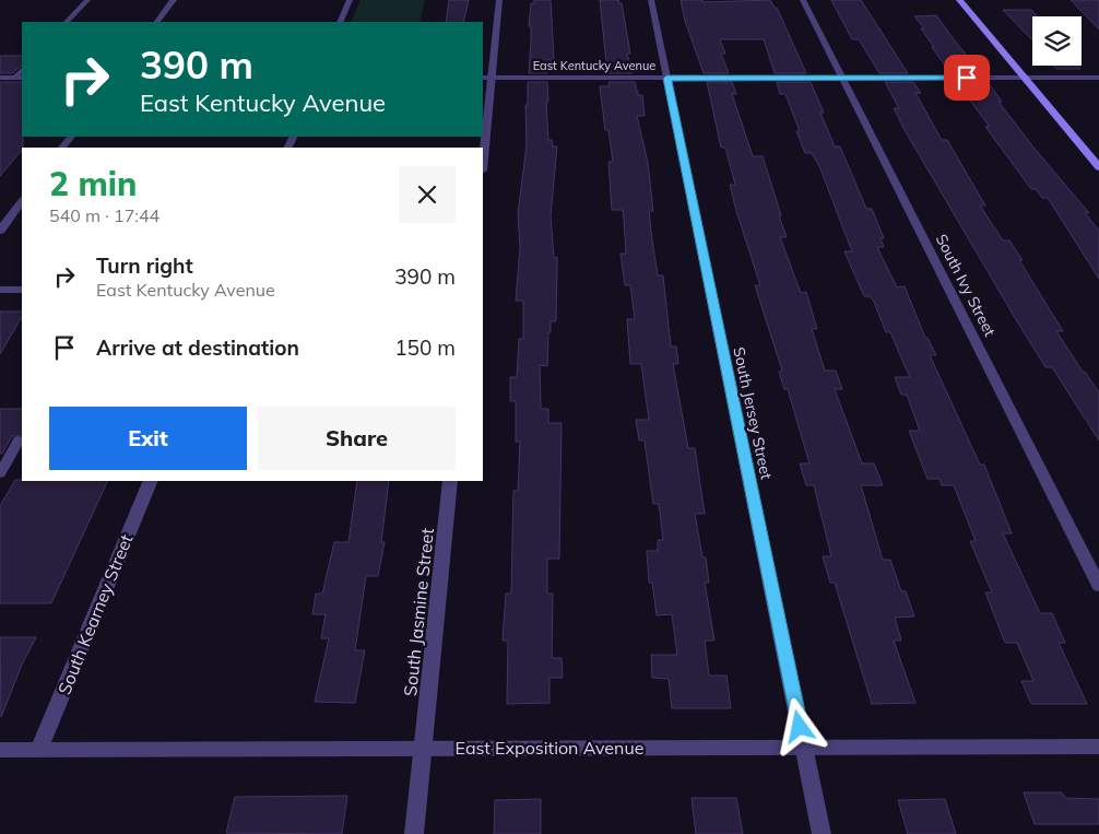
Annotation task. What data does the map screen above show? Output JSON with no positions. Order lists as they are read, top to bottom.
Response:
{
  "streets": {
    "street": [
      "East Kentucky Avenue",
      "South Ivy Street",
      "South Jersey Street",
      "South Jasmine Street",
      "South Kearney Street",
      "East Exposition Avenue"
    ]
  },
  "crossings": [
    ["East Kentucky Avenue", "South Ivy Street"],
    ["East Kentucky Avenue", "South Jersey Street"],
    ["South Jersey Street", "East Exposition Avenue"],
    ["South Jasmine Street", "East Exposition Avenue"],
    ["South Kearney Street", "East Exposition Avenue"]
  ],
  "page": {
    "turn": ["390 m", "East Kentucky Avenue"],
    "heading": ["2 min", "540 m · 17:44"],
    "list": [
      {
        "name": "Turn right",
        "note": "East Kentucky Avenue",
        "value": "390 m"
      },
      {
        "name": "Arrive at destination",
        "value": "150 m"
      }
    ],
    "buttons": ["Exit", "Share"]
  }
}
